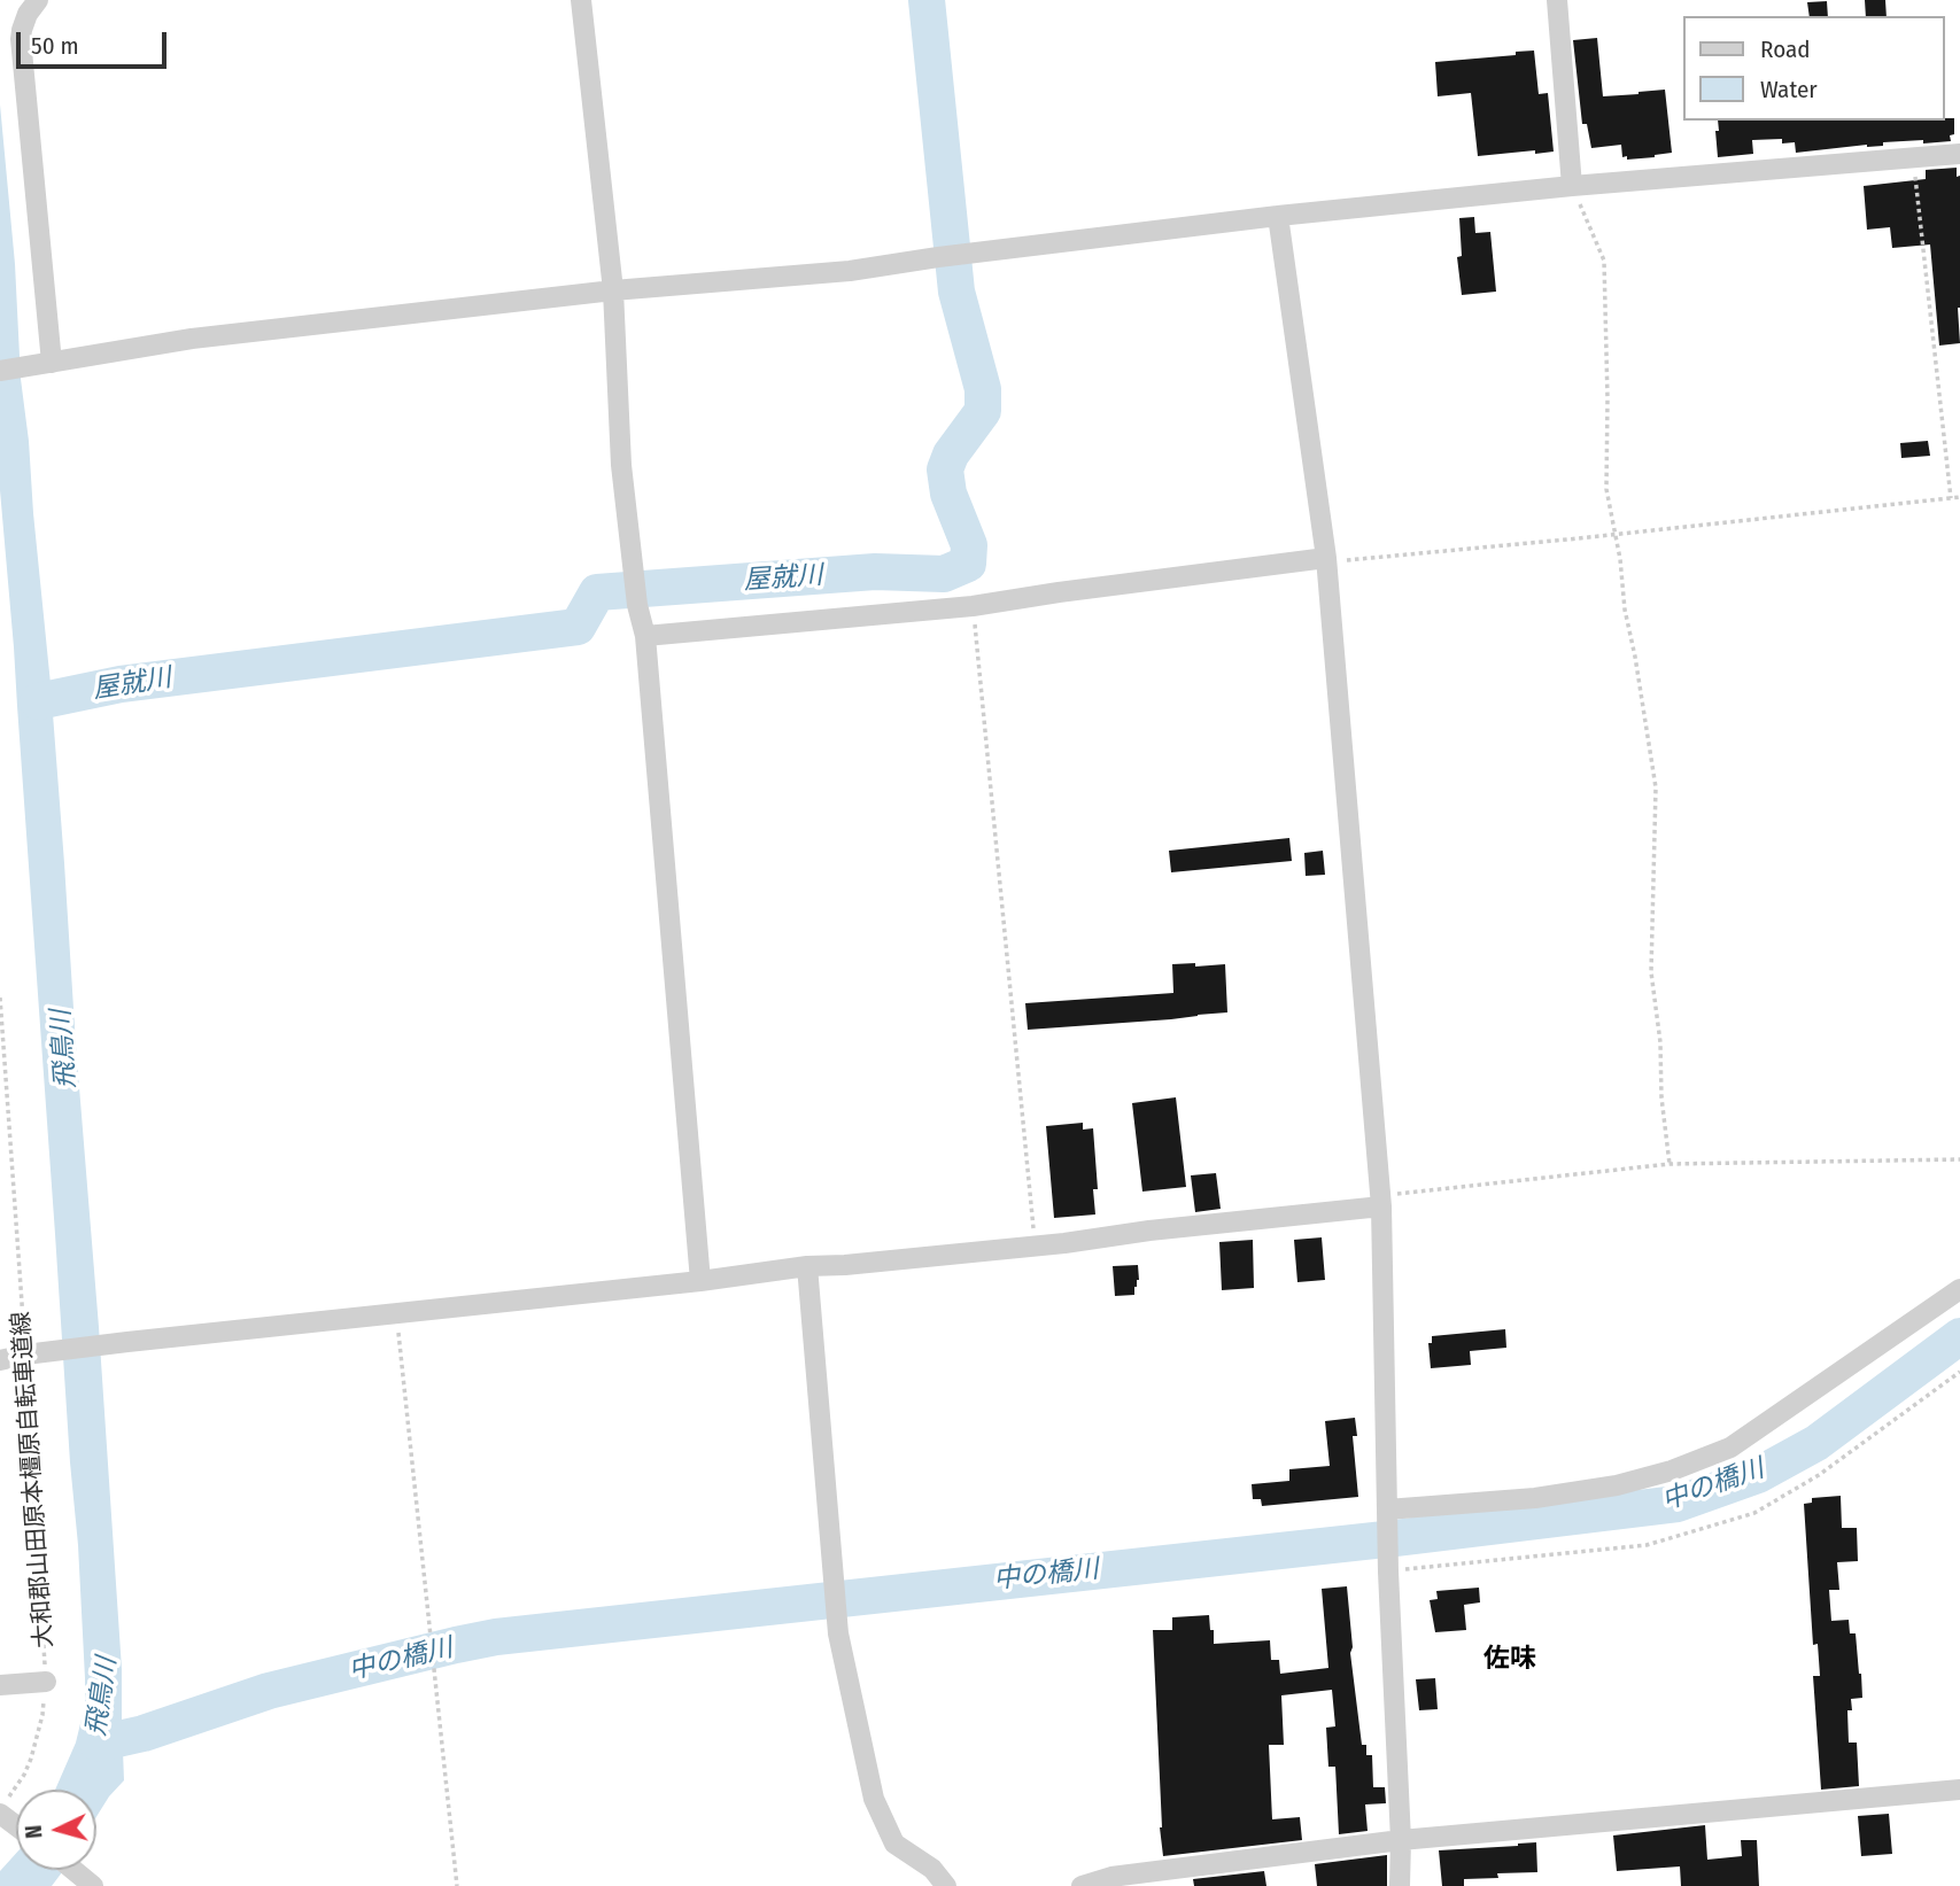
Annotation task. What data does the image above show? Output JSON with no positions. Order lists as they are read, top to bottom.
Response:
{
  "streets": {
    "path": ["大和郡山田原本橿原自転車道線"]
  },
  "districts": ["佐味"],
  "water": ["屋就川", "飛鳥川", "中の橋川"],
  "legend": ["Road", "Water"],
  "scale_bar": "50 m",
  "north": "left"
}
